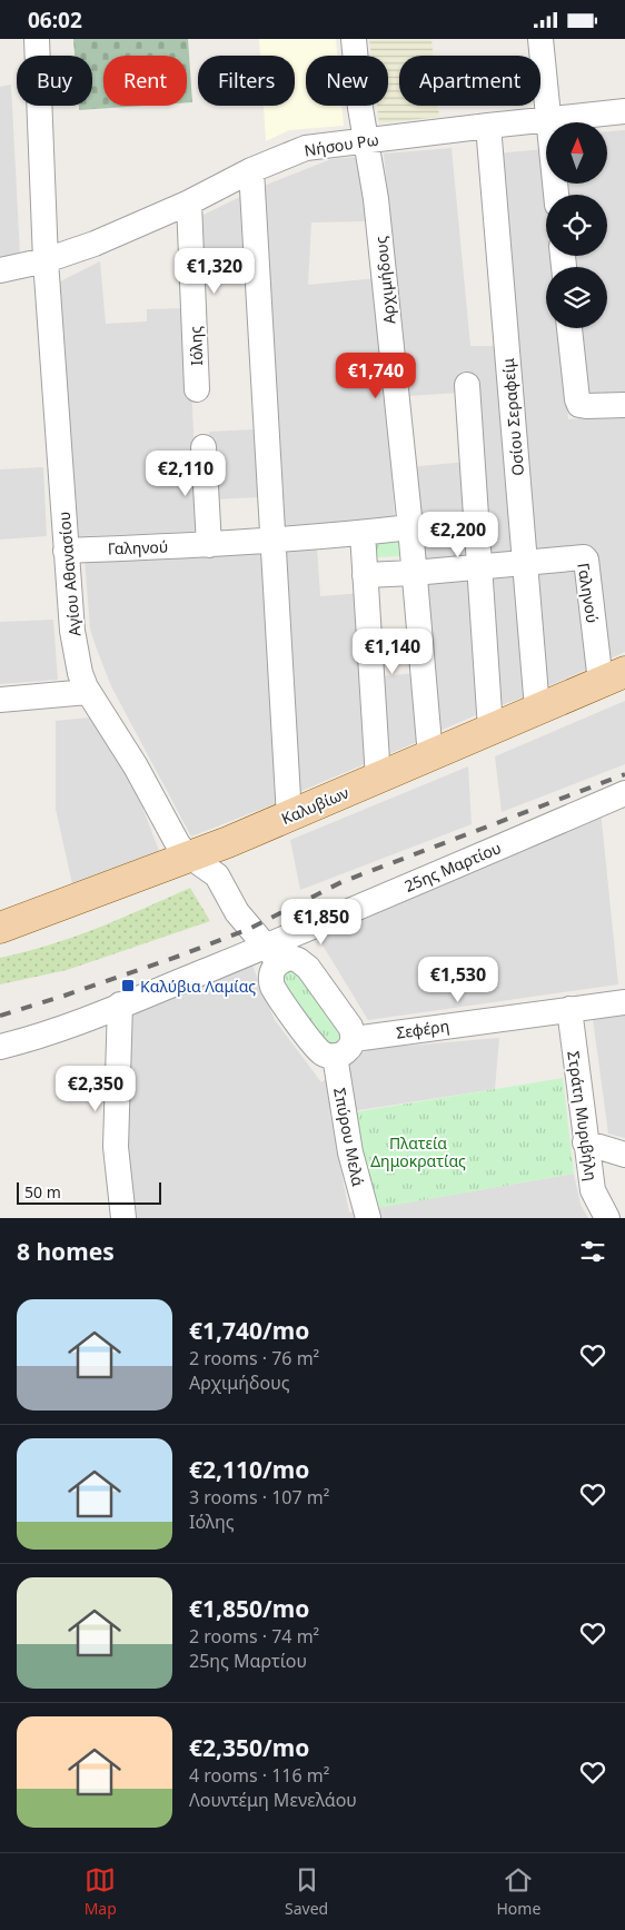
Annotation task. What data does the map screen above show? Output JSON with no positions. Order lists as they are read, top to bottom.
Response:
{
  "streets": {
    "main road": ["Καλυβίων"],
    "street": [
      "Νήσου Ρω",
      "Αρχιμήδους",
      "Ιόλης",
      "Οσίου Σεραφείμ",
      "Γαληνού",
      "Αγίου Αθανασίου",
      "25ης Μαρτίου",
      "Σεφέρη",
      "Στράτη Μυριβήλη",
      "Σπύρου Μελά"
    ]
  },
  "crossings": [
    ["Νήσου Ρω", "Αρχιμήδους"],
    ["Νήσου Ρω", "Ιόλης"],
    ["Νήσου Ρω", "Οσίου Σεραφείμ"],
    ["Νήσου Ρω", "Αγίου Αθανασίου"],
    ["Αρχιμήδους", "Γαληνού"],
    ["Αρχιμήδους", "Καλυβίων"],
    ["Οσίου Σεραφείμ", "Γαληνού"],
    ["Οσίου Σεραφείμ", "Καλυβίων"],
    ["Γαληνού", "Αγίου Αθανασίου"],
    ["Γαληνού", "Καλυβίων"],
    ["Αγίου Αθανασίου", "Καλυβίων"],
    ["Αγίου Αθανασίου", "25ης Μαρτίου"],
    ["Σεφέρη", "Στράτη Μυριβήλη"]
  ],
  "parks": ["Πλατεία Δημοκρατίας"],
  "places": {
    "transit": ["Καλύβια Λαμίας"]
  },
  "scale_bar": "50 m",
  "north": "top",
  "page": {
    "status": "06:02",
    "chip": [
      "Buy",
      "Rent",
      "Filters",
      "New",
      "Apartment"
    ],
    "price": [
      "€1,320",
      "€1,740",
      "€2,110",
      "€2,200",
      "€1,140",
      "€1,850",
      "€1,530",
      "€2,350"
    ],
    "scale": "50 m",
    "heading": "8 homes",
    "list": [
      {
        "name": "€1,740/mo",
        "note": "2 rooms · 76 m² · Αρχιμήδους"
      },
      {
        "name": "€2,110/mo",
        "note": "3 rooms · 107 m² · Ιόλης"
      },
      {
        "name": "€1,850/mo",
        "note": "2 rooms · 74 m² · 25ης Μαρτίου"
      },
      {
        "name": "€2,350/mo",
        "note": "4 rooms · 116 m² · Λουντέμη Μενελάου"
      }
    ],
    "tabs": ["Map", "Saved", "Home"]
  }
}
